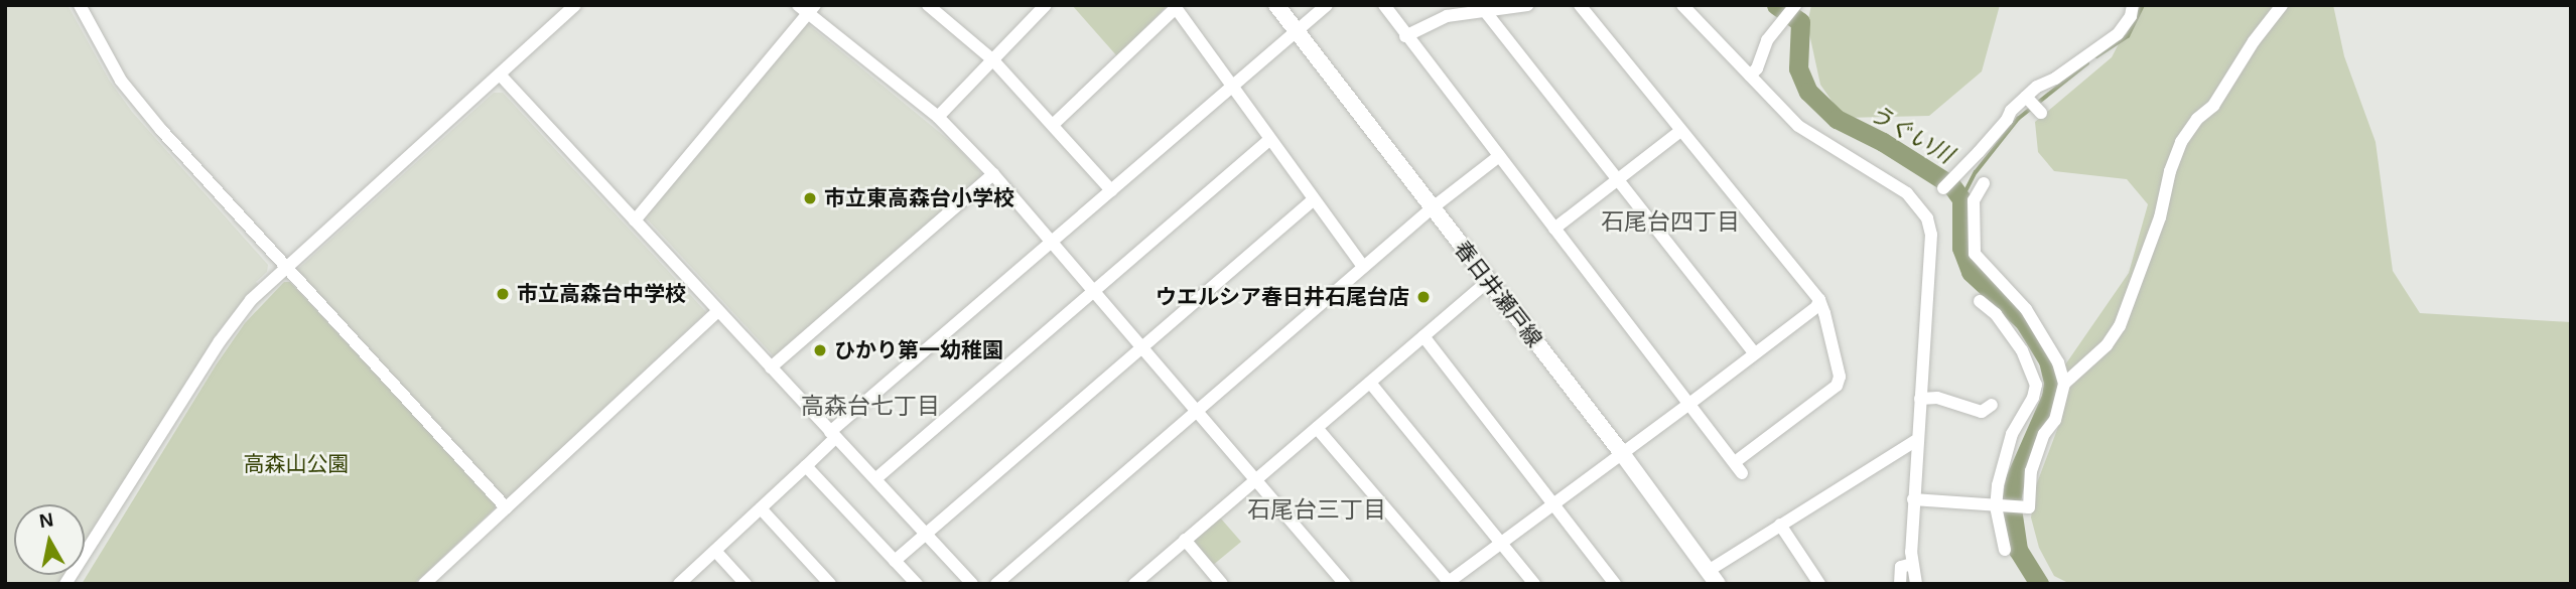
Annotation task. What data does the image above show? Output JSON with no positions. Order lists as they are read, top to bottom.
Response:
{
  "streets": {
    "main road": ["春日井瀬戸線"]
  },
  "districts": ["石尾台四丁目", "高森台七丁目", "石尾台三丁目"],
  "water": ["うぐい川"],
  "parks": ["高森山公園"],
  "places": [
    "市立東高森台小学校",
    "市立高森台中学校",
    "ウエルシア春日井石尾台店",
    "ひかり第一幼稚園"
  ],
  "north": "top"
}
